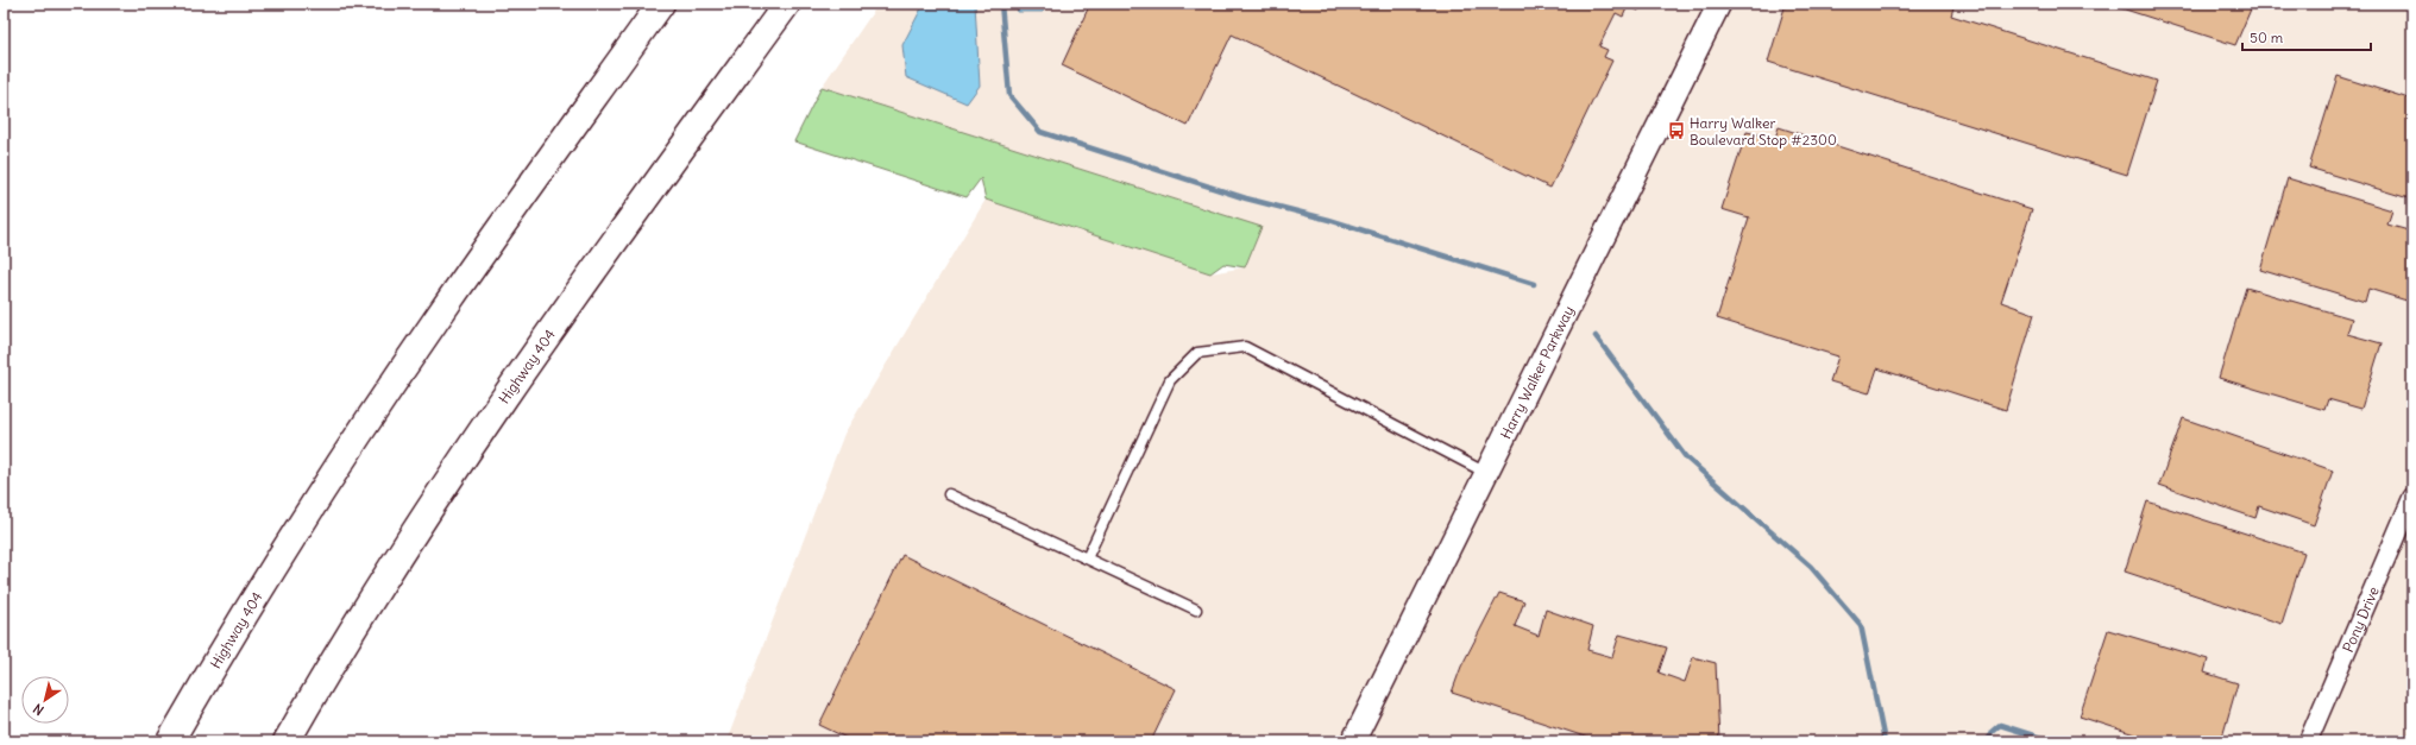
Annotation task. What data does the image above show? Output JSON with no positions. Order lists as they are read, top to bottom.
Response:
{
  "streets": {
    "highway": ["Highway 404"],
    "street": ["Harry Walker Parkway", "Pony Drive"]
  },
  "places": {
    "bus stop": ["Harry Walker Boulevard Stop #2300"]
  },
  "scale_bar": "50 m",
  "north": "bottom left"
}
